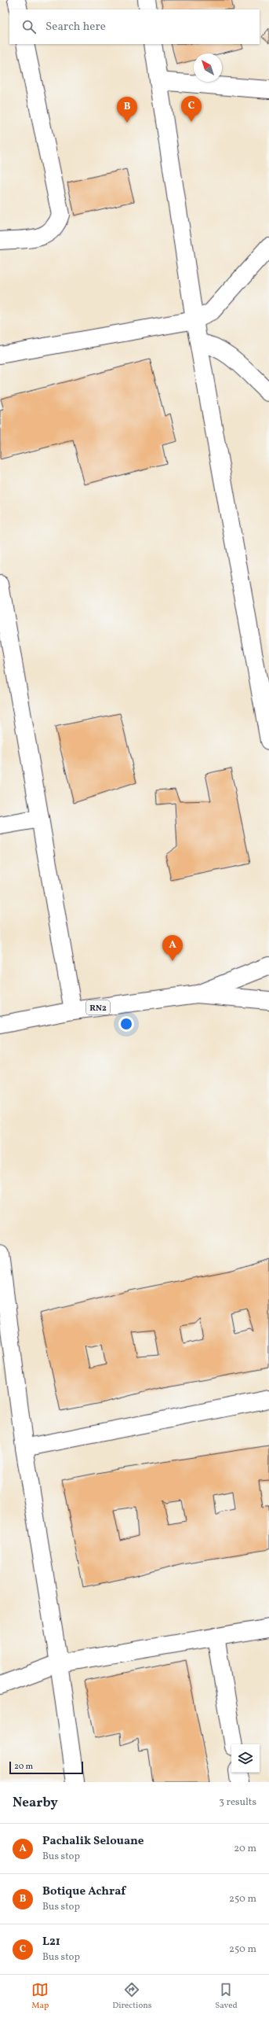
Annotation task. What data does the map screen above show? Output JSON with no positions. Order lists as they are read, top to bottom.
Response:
{
  "streets": {
    "main road": ["RN2"]
  },
  "scale_bar": "20 m",
  "north": "top left",
  "page": {
    "search": "Search here",
    "pins": ["C", "B", "A"],
    "scale": "20 m",
    "heading": ["Nearby", "3 results"],
    "list": [
      {
        "mark": "A",
        "name": "Pachalik Selouane",
        "note": "Bus stop",
        "value": "20 m"
      },
      {
        "mark": "B",
        "name": "Botique Achraf",
        "note": "Bus stop",
        "value": "250 m"
      },
      {
        "mark": "C",
        "name": "L21",
        "note": "Bus stop",
        "value": "250 m"
      }
    ],
    "nav": ["Map", "Directions", "Saved"]
  }
}
